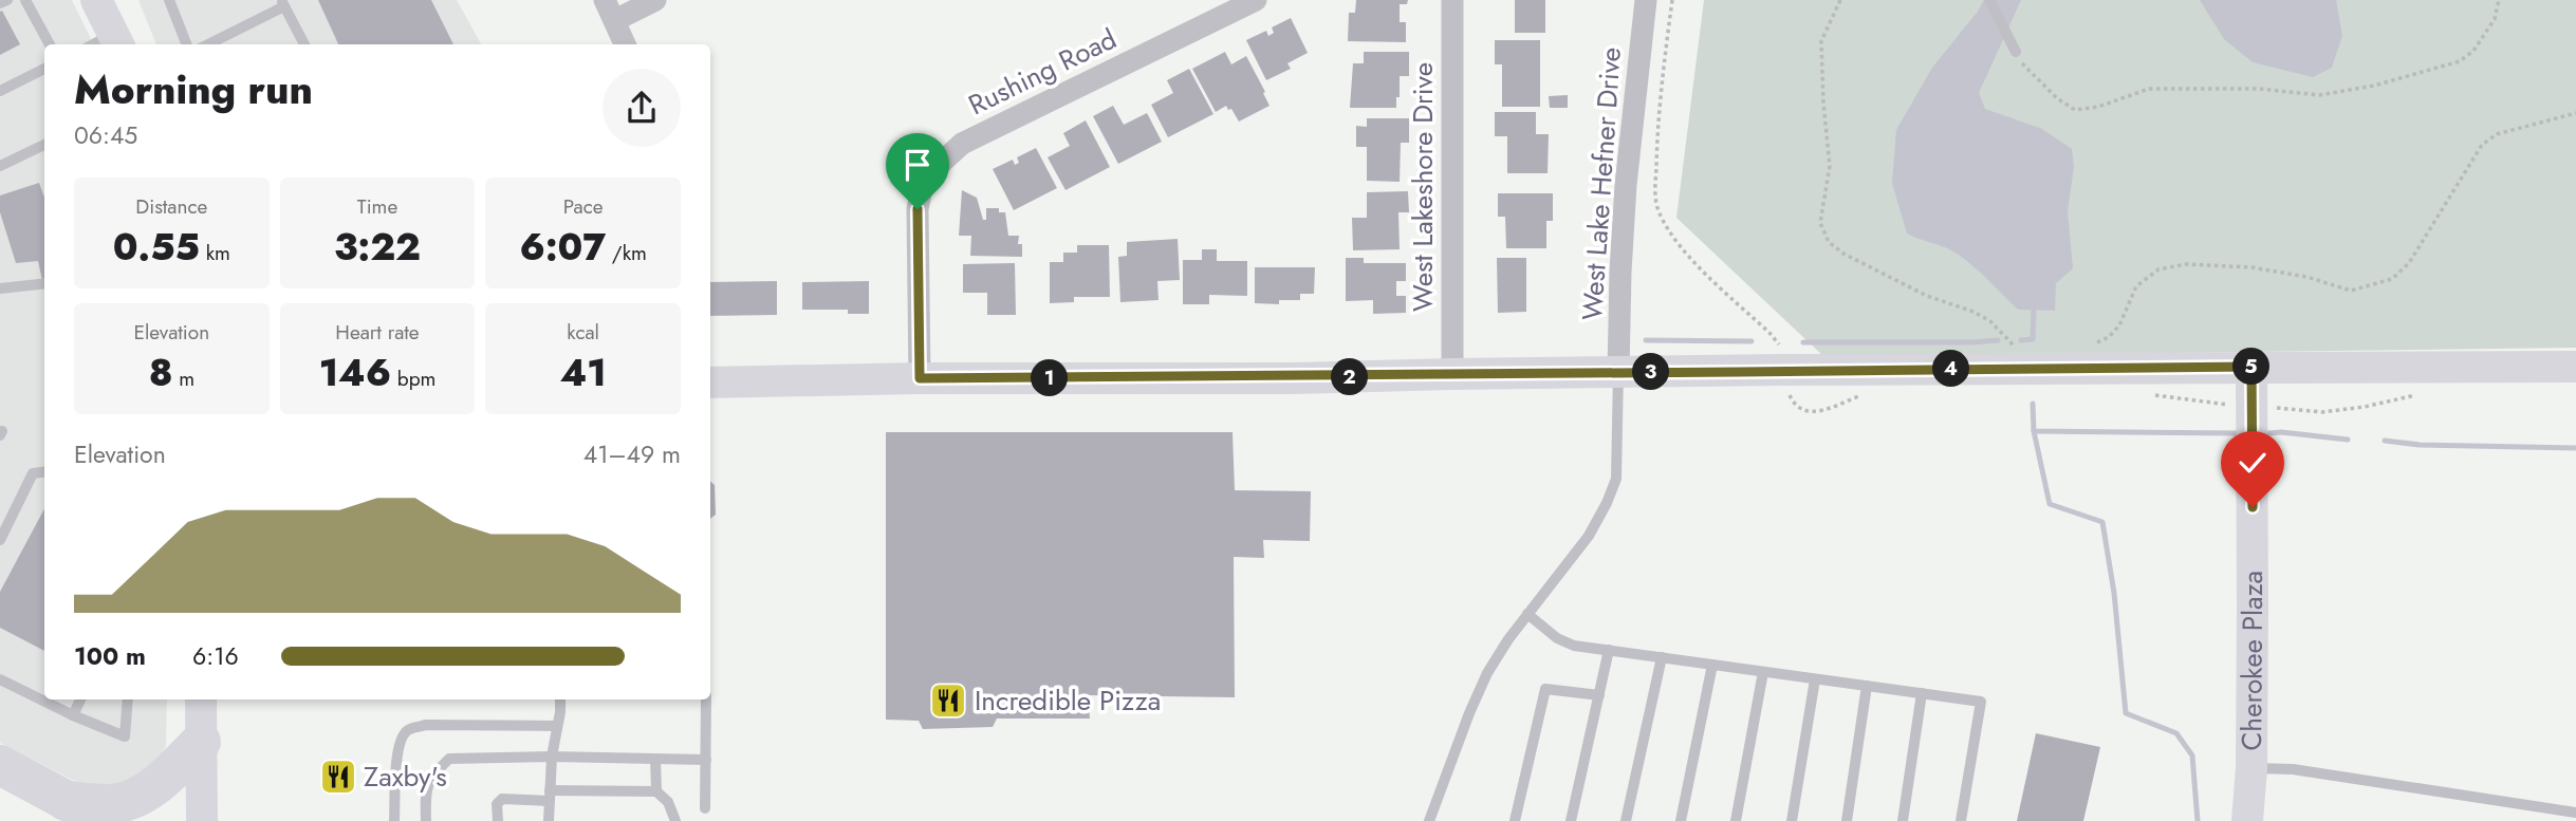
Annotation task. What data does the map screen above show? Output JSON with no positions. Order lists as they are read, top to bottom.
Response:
{
  "streets": {
    "street": [
      "Rushing Road",
      "West Lake Hefner Drive",
      "West Lakeshore Drive",
      "Cherokee Plaza"
    ]
  },
  "places": {
    "restaurant": ["Incredible Pizza", "Zaxby's"]
  },
  "page": {
    "heading": ["Morning run", "06:45"],
    "stats": [
      ["Distance", "0.55 km"],
      ["Time", "3:22"],
      ["Pace", "6:07 /km"],
      ["Elevation", "8 m"],
      ["Heart rate", "146 bpm"],
      ["kcal", "41"]
    ],
    "pins": [
      "5",
      "4",
      "3",
      "2",
      "1"
    ],
    "chart": ["Elevation", "41–49 m"],
    "list": [
      {
        "name": "100 m",
        "note": "6:16"
      }
    ]
  }
}
